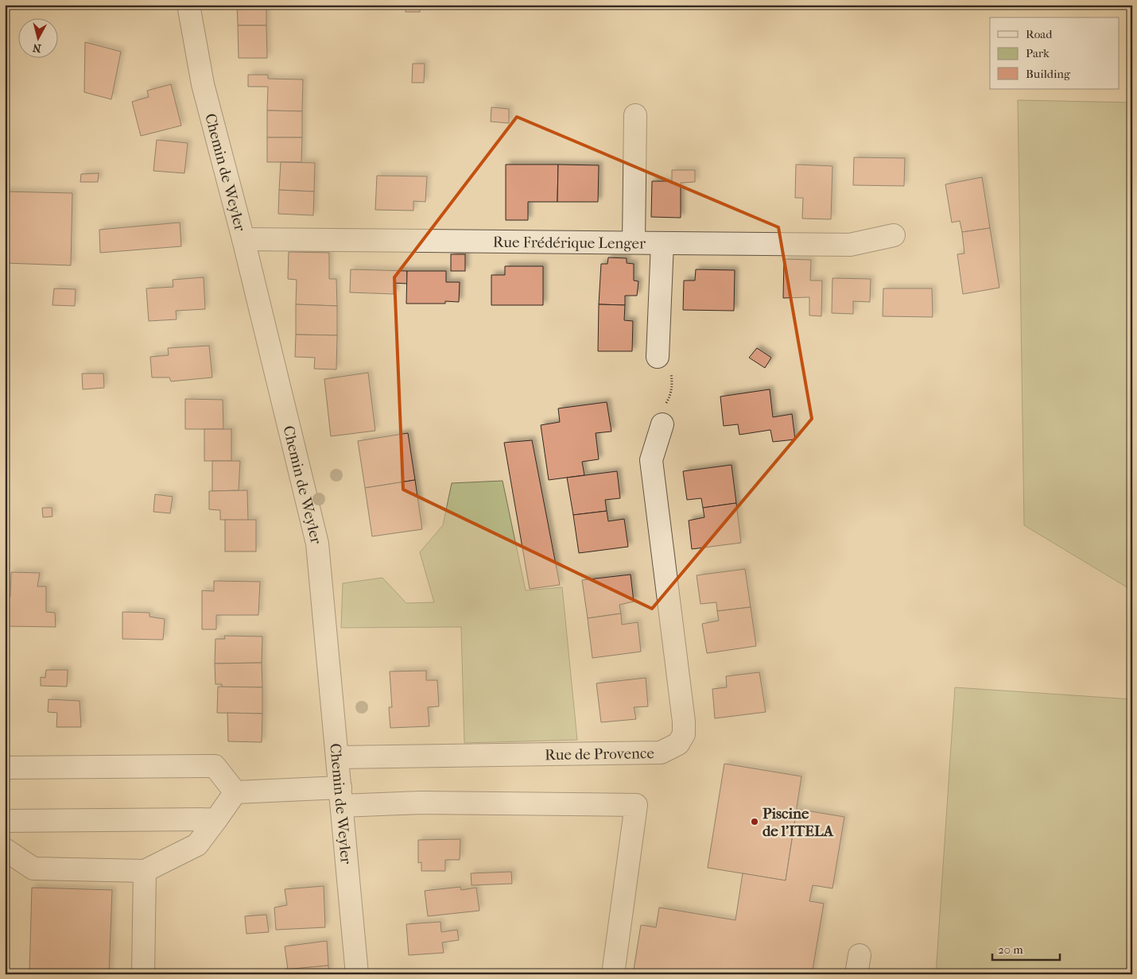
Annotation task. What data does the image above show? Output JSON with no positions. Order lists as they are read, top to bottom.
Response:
{
  "streets": {
    "street": ["Chemin de Weyler", "Rue Frédérique Lenger", "Rue de Provence"]
  },
  "crossings": [
    ["Chemin de Weyler", "Rue Frédérique Lenger"],
    ["Chemin de Weyler", "Rue de Provence"]
  ],
  "places": ["Piscine de l'ITELA"],
  "legend": ["Road", "Park", "Building"],
  "scale_bar": "20 m",
  "north": "bottom"
}
